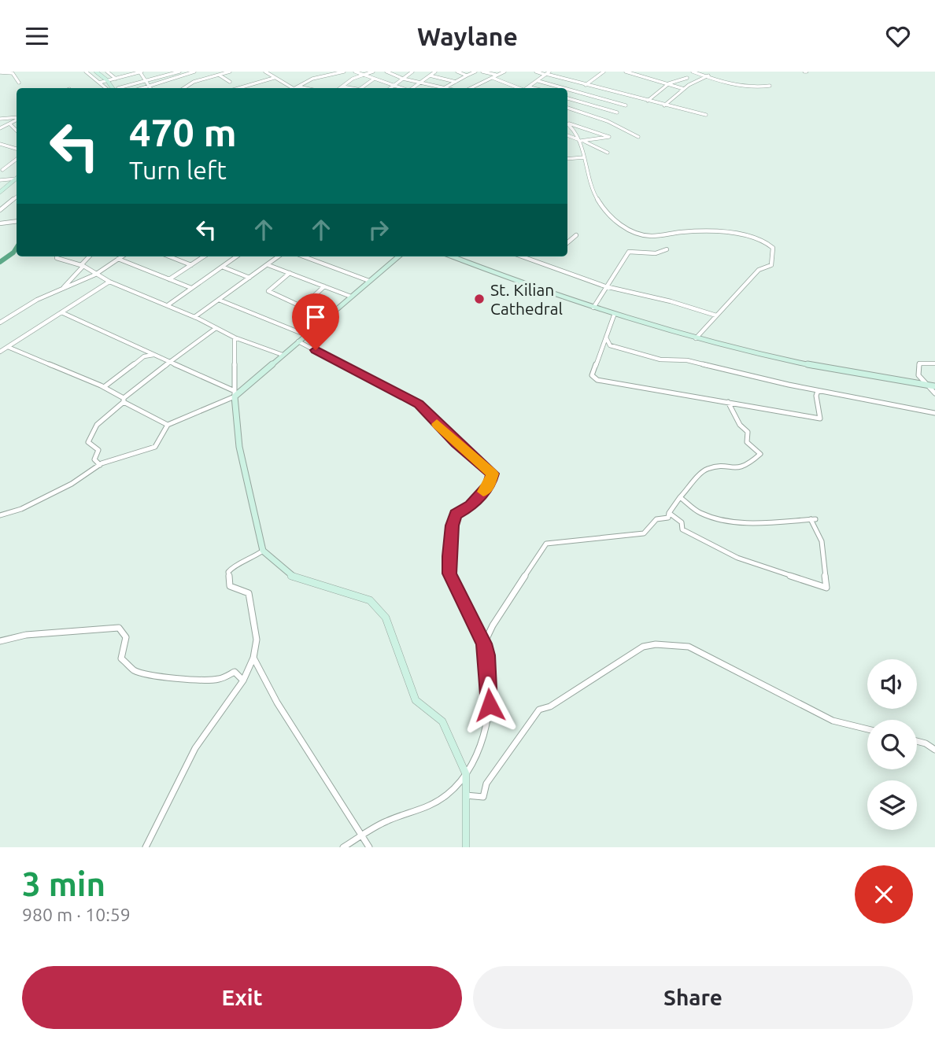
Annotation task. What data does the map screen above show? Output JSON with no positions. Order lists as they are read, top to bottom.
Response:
{
  "places": ["St. Kilian Cathedral"],
  "page": {
    "header": "Waylane",
    "turn": ["470 m", "Turn left"],
    "heading": ["3 min", "980 m · 10:59"],
    "buttons": ["Exit", "Share"]
  }
}
